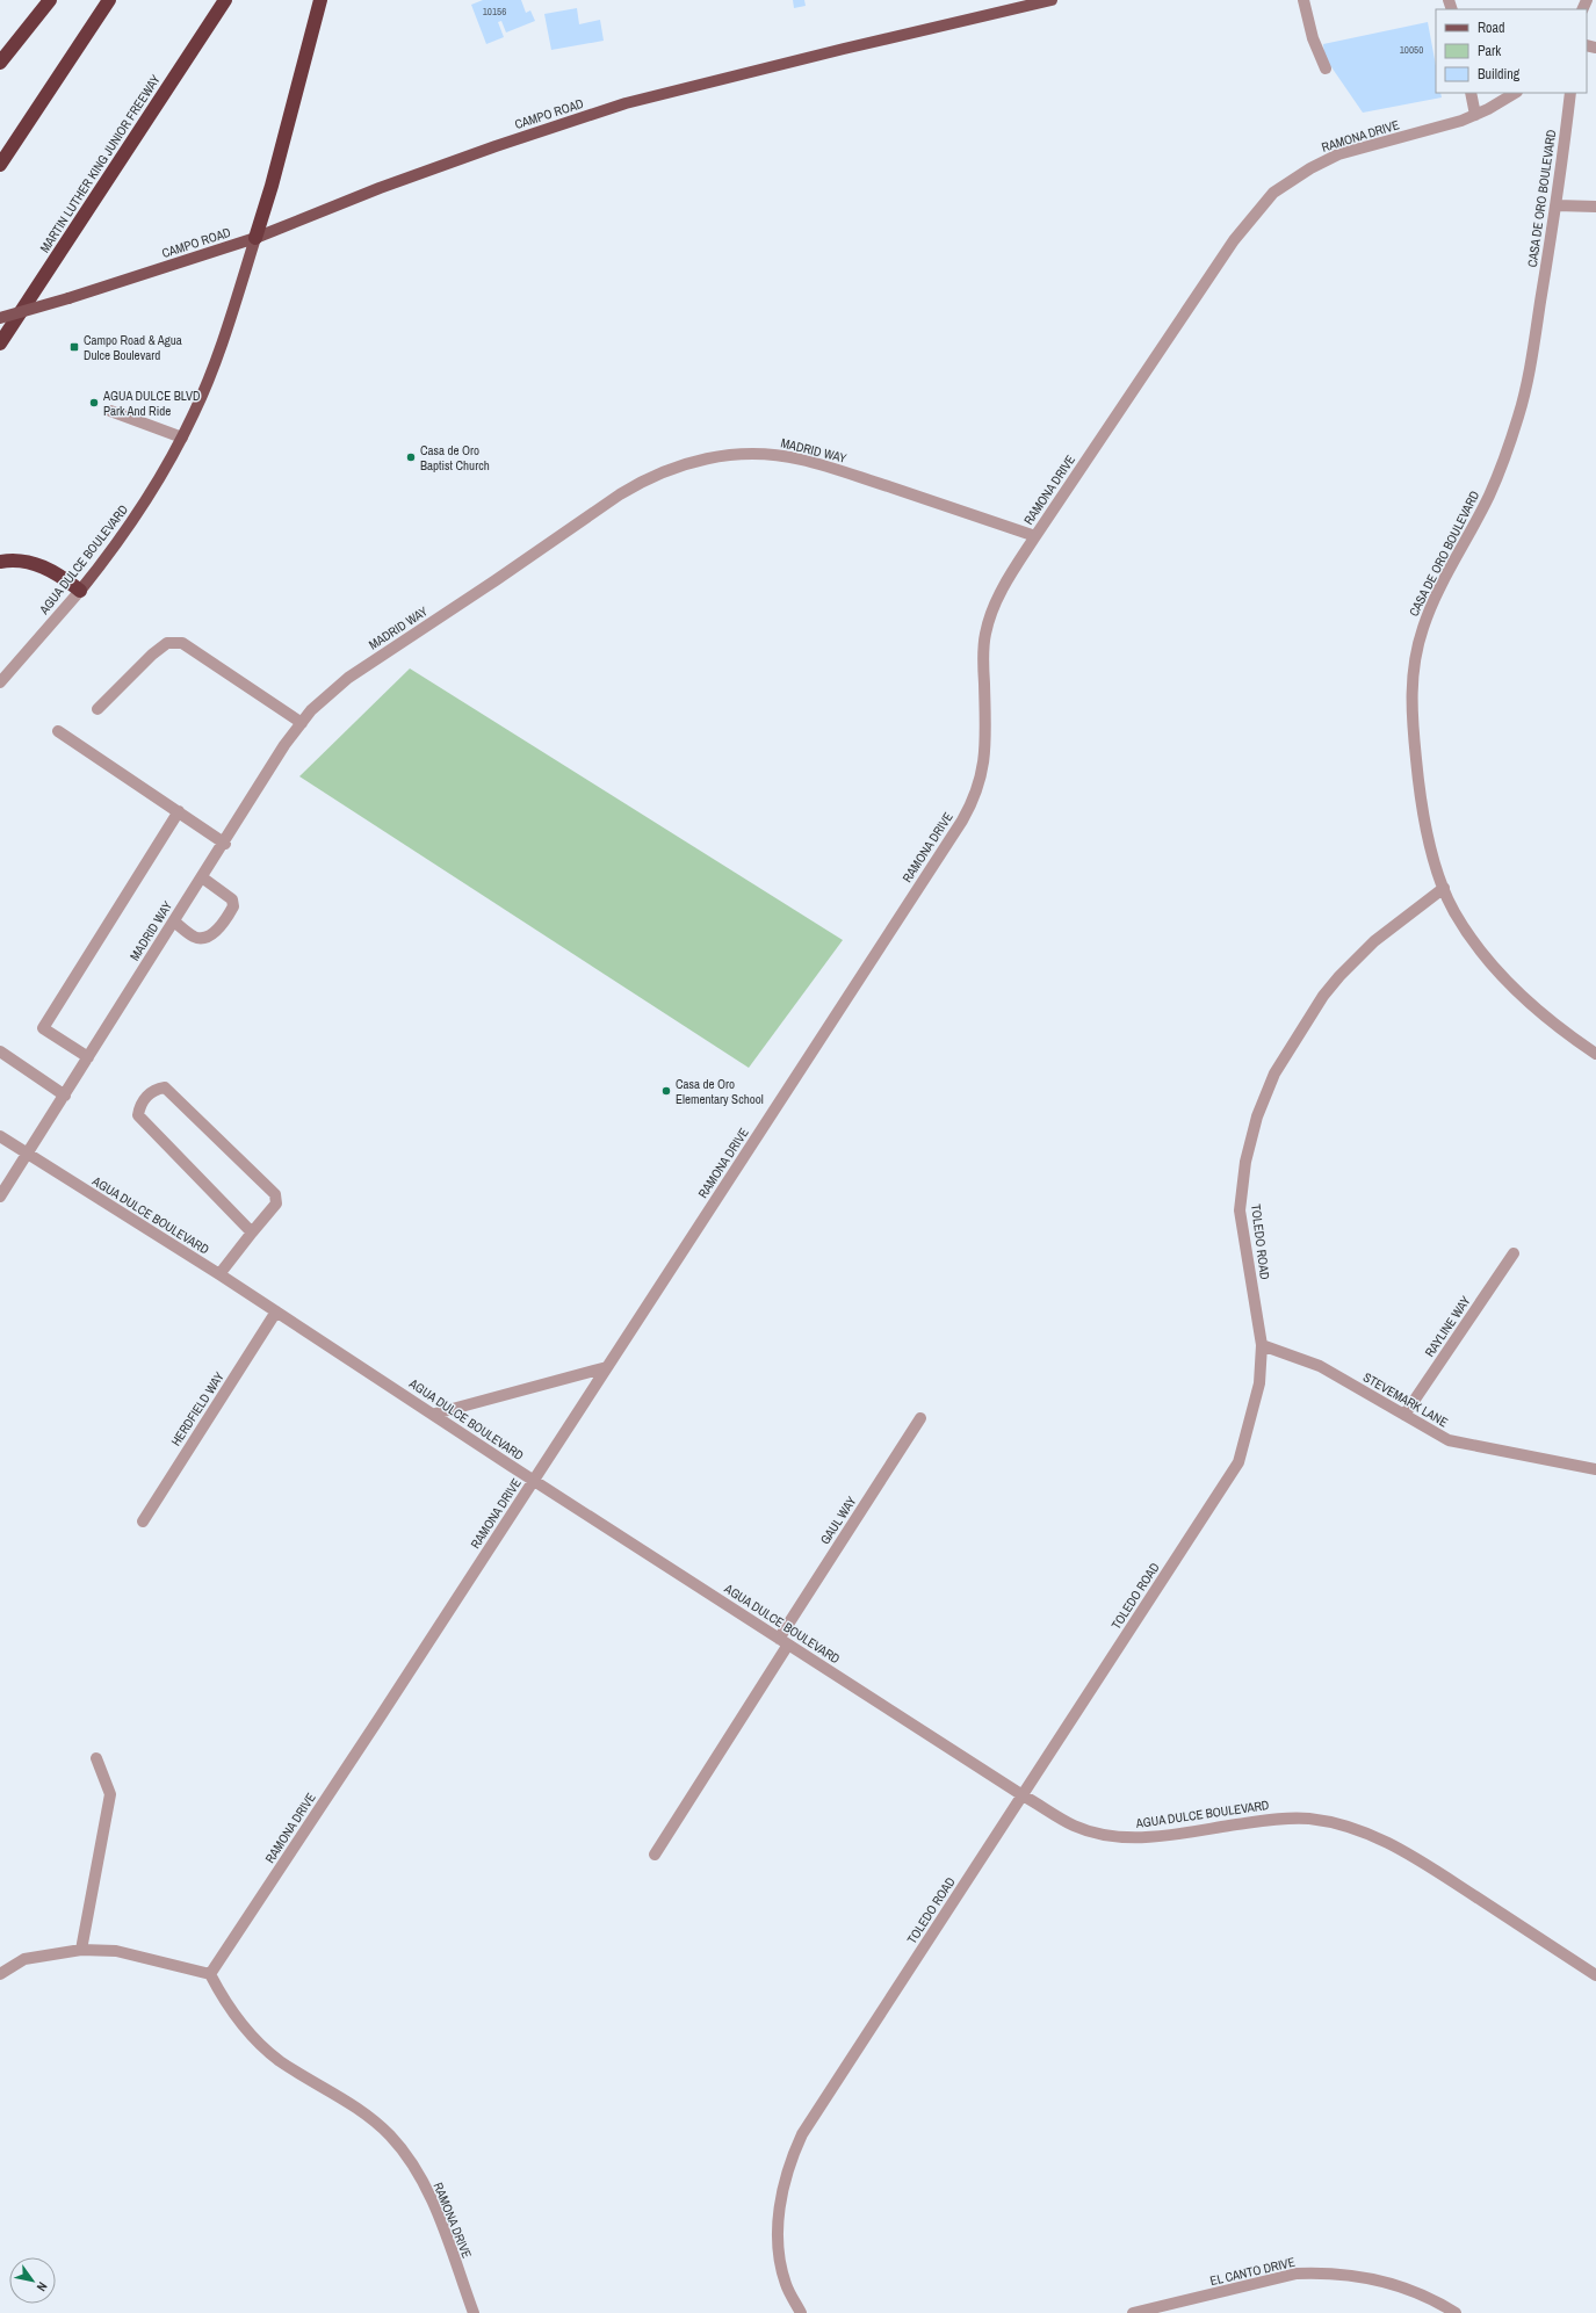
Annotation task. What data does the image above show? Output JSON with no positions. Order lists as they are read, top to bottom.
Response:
{
  "streets": {
    "highway": ["MARTIN LUTHER KING JUNIOR FREEWAY"],
    "main road": ["CAMPO ROAD", "AGUA DULCE BOULEVARD"],
    "street": [
      "RAMONA DRIVE",
      "CASA DE ORO BOULEVARD",
      "MADRID WAY",
      "TOLEDO ROAD",
      "RAYLINE WAY",
      "STEVEMARK LANE",
      "HERDFIELD WAY",
      "GAUL WAY",
      "EL CANTO DRIVE"
    ]
  },
  "crossings": [
    ["CAMPO ROAD", "AGUA DULCE BOULEVARD"],
    ["RAMONA DRIVE", "MADRID WAY"],
    ["RAMONA DRIVE", "AGUA DULCE BOULEVARD"],
    ["CASA DE ORO BOULEVARD", "TOLEDO ROAD"],
    ["MADRID WAY", "AGUA DULCE BOULEVARD"],
    ["AGUA DULCE BOULEVARD", "TOLEDO ROAD"],
    ["AGUA DULCE BOULEVARD", "HERDFIELD WAY"],
    ["AGUA DULCE BOULEVARD", "GAUL WAY"],
    ["TOLEDO ROAD", "STEVEMARK LANE"],
    ["RAYLINE WAY", "STEVEMARK LANE"]
  ],
  "places": {
    "transit": ["Campo Road & Agua Dulce Boulevard"],
    "other": ["AGUA DULCE BLVD Park And Ride", "Casa de Oro Baptist Church", "Casa de Oro Elementary School"]
  },
  "house_numbers": ["10156", "10050"],
  "legend": ["Road", "Park", "Building"],
  "north": "bottom right"
}
